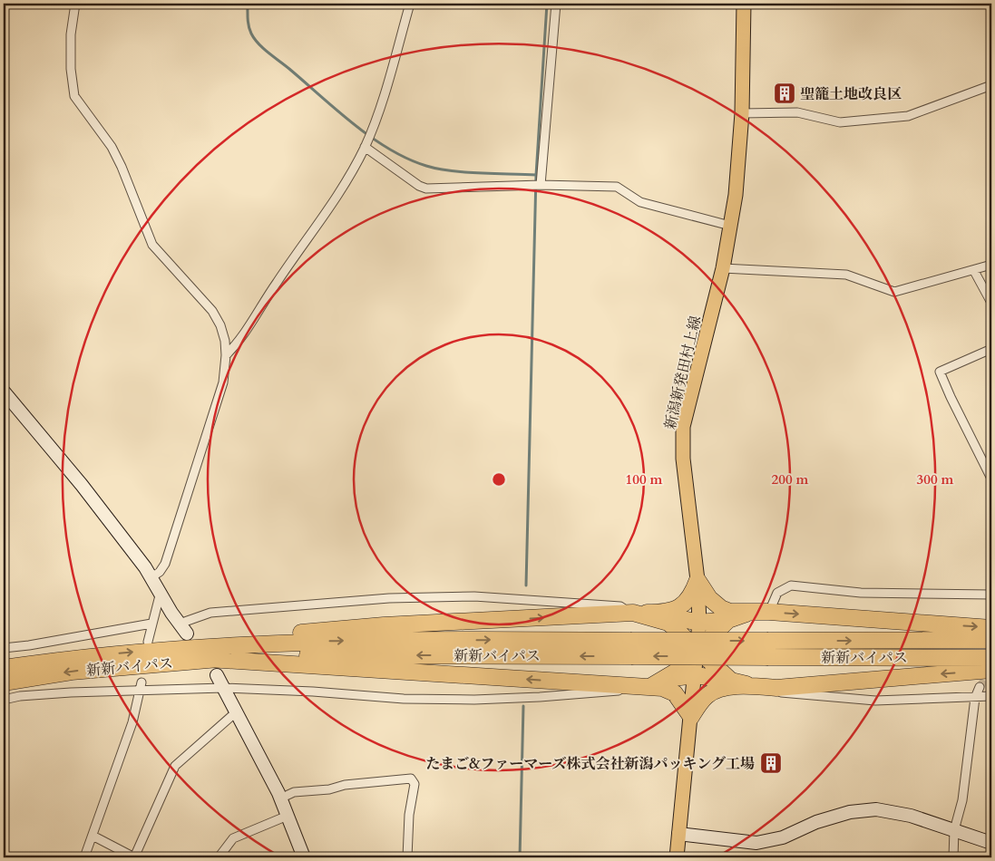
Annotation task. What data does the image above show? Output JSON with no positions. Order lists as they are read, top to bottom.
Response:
{
  "streets": {
    "highway": ["新新バイパス"],
    "main road": ["新潟新発田村上線"]
  },
  "places": {
    "building": ["聖籠土地改良区", "たまご&ファーマーズ株式会社新潟パッキング工場"]
  },
  "rings": ["100 m", "200 m", "300 m"]
}
